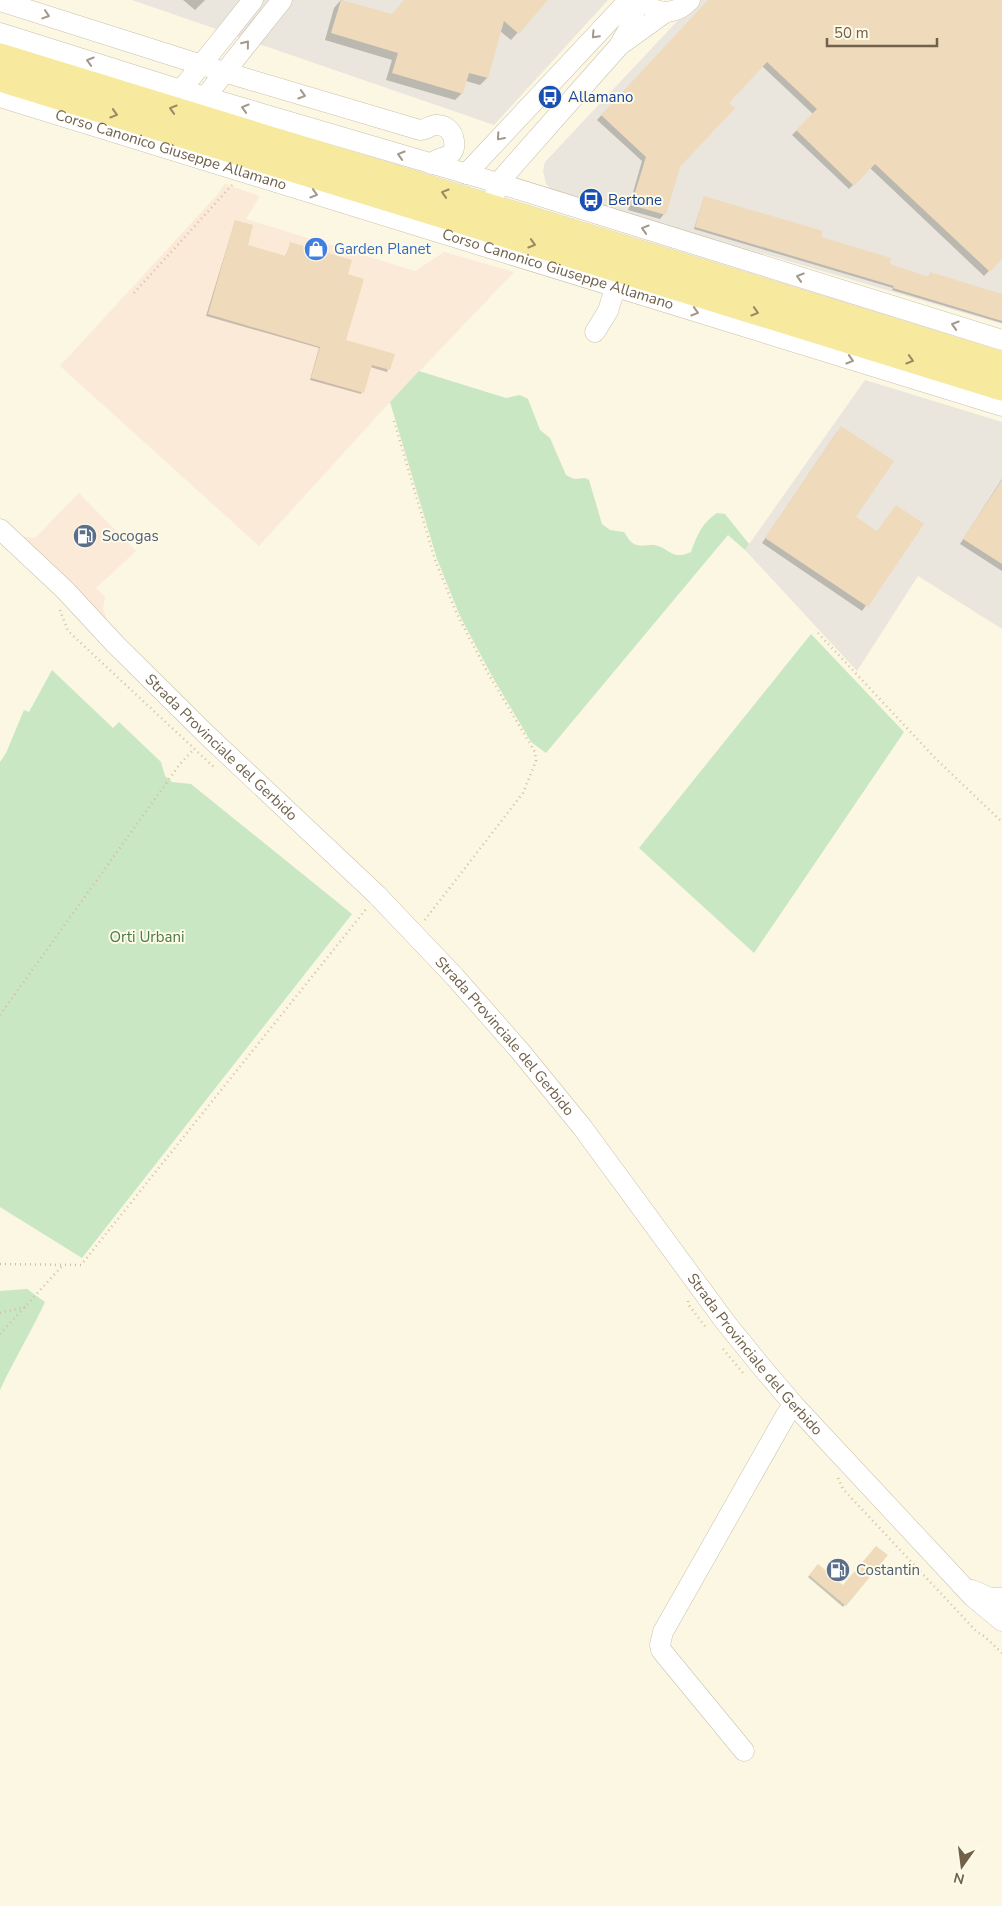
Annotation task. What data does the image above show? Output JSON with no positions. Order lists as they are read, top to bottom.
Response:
{
  "streets": {
    "main road": ["Corso Canonico Giuseppe Allamano"],
    "street": ["Strada Provinciale del Gerbido"]
  },
  "parks": ["Orti Urbani"],
  "places": {
    "bus stop": ["Allamano", "Bertone"],
    "shop": ["Garden Planet"],
    "fuel station": ["Socogas", "Costantin"]
  },
  "scale_bar": "50 m",
  "north": "bottom"
}
